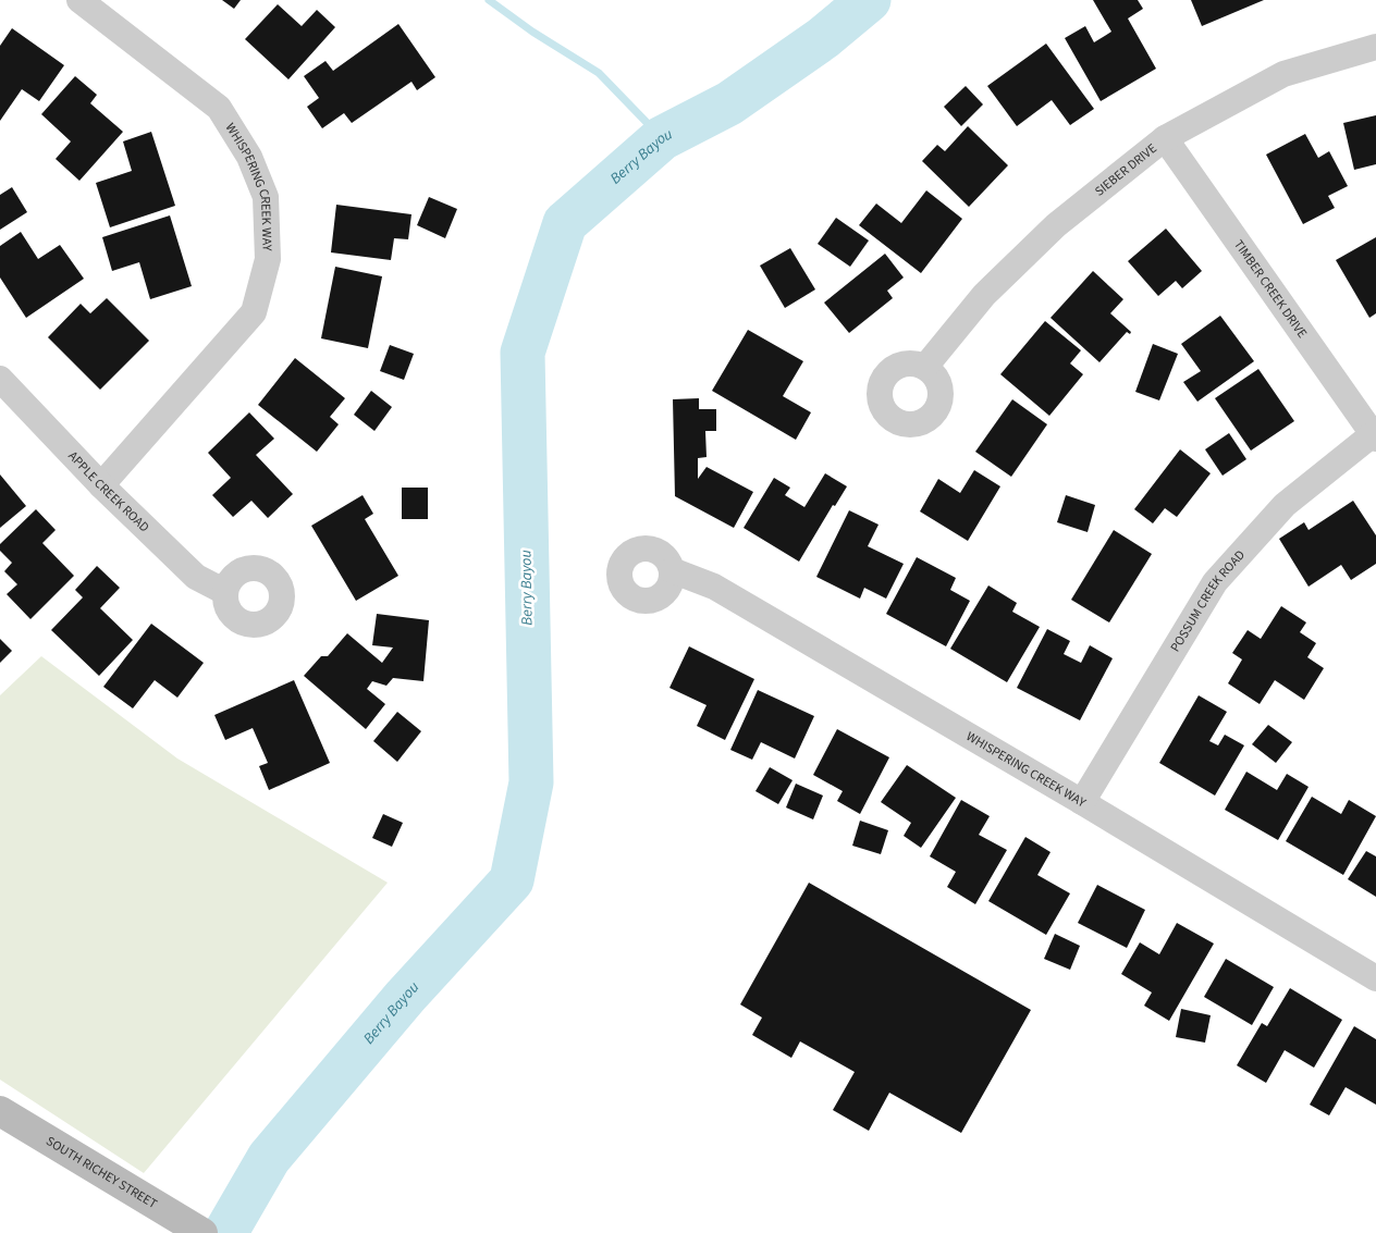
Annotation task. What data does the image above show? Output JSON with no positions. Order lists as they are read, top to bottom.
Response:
{
  "streets": {
    "main road": ["SOUTH RICHEY STREET"],
    "street": [
      "SIEBER DRIVE",
      "WHISPERING CREEK WAY",
      "TIMBER CREEK DRIVE",
      "APPLE CREEK ROAD",
      "POSSUM CREEK ROAD"
    ]
  },
  "crossings": [
    ["SIEBER DRIVE", "TIMBER CREEK DRIVE"],
    ["WHISPERING CREEK WAY", "APPLE CREEK ROAD"],
    ["WHISPERING CREEK WAY", "POSSUM CREEK ROAD"],
    ["TIMBER CREEK DRIVE", "POSSUM CREEK ROAD"]
  ],
  "water": ["Berry Bayou"]
}
